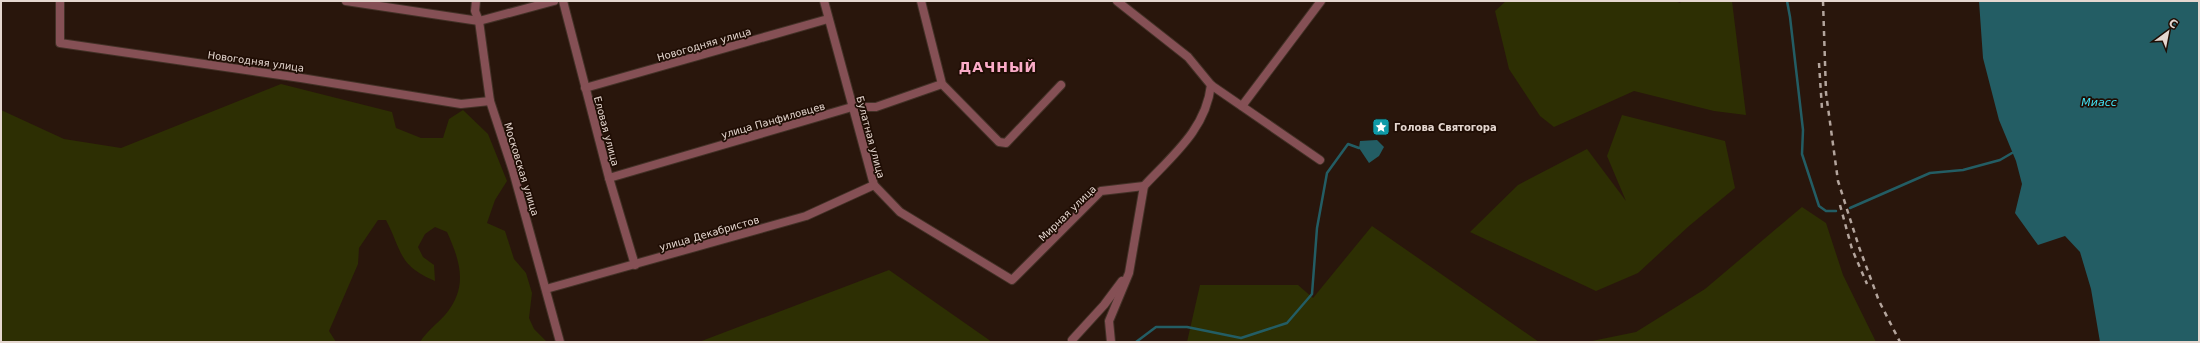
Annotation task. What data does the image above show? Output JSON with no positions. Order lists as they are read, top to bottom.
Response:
{
  "streets": {
    "street": [
      "Новогодняя улица",
      "улица Панфиловцев",
      "Еловая улица",
      "Булатная улица",
      "Московская улица",
      "Мирная улица",
      "улица Декабристов"
    ]
  },
  "crossings": [
    ["Новогодняя улица", "Еловая улица"],
    ["Новогодняя улица", "Булатная улица"],
    ["Новогодняя улица", "Московская улица"],
    ["улица Панфиловцев", "Еловая улица"],
    ["улица Панфиловцев", "Булатная улица"],
    ["Еловая улица", "улица Декабристов"],
    ["Булатная улица", "Мирная улица"],
    ["Булатная улица", "улица Декабристов"],
    ["Московская улица", "улица Декабристов"]
  ],
  "districts": ["ДАЧНЫЙ"],
  "water": ["Миасс"],
  "places": {
    "place": ["Голова Святогора"]
  },
  "north": "top right"
}
